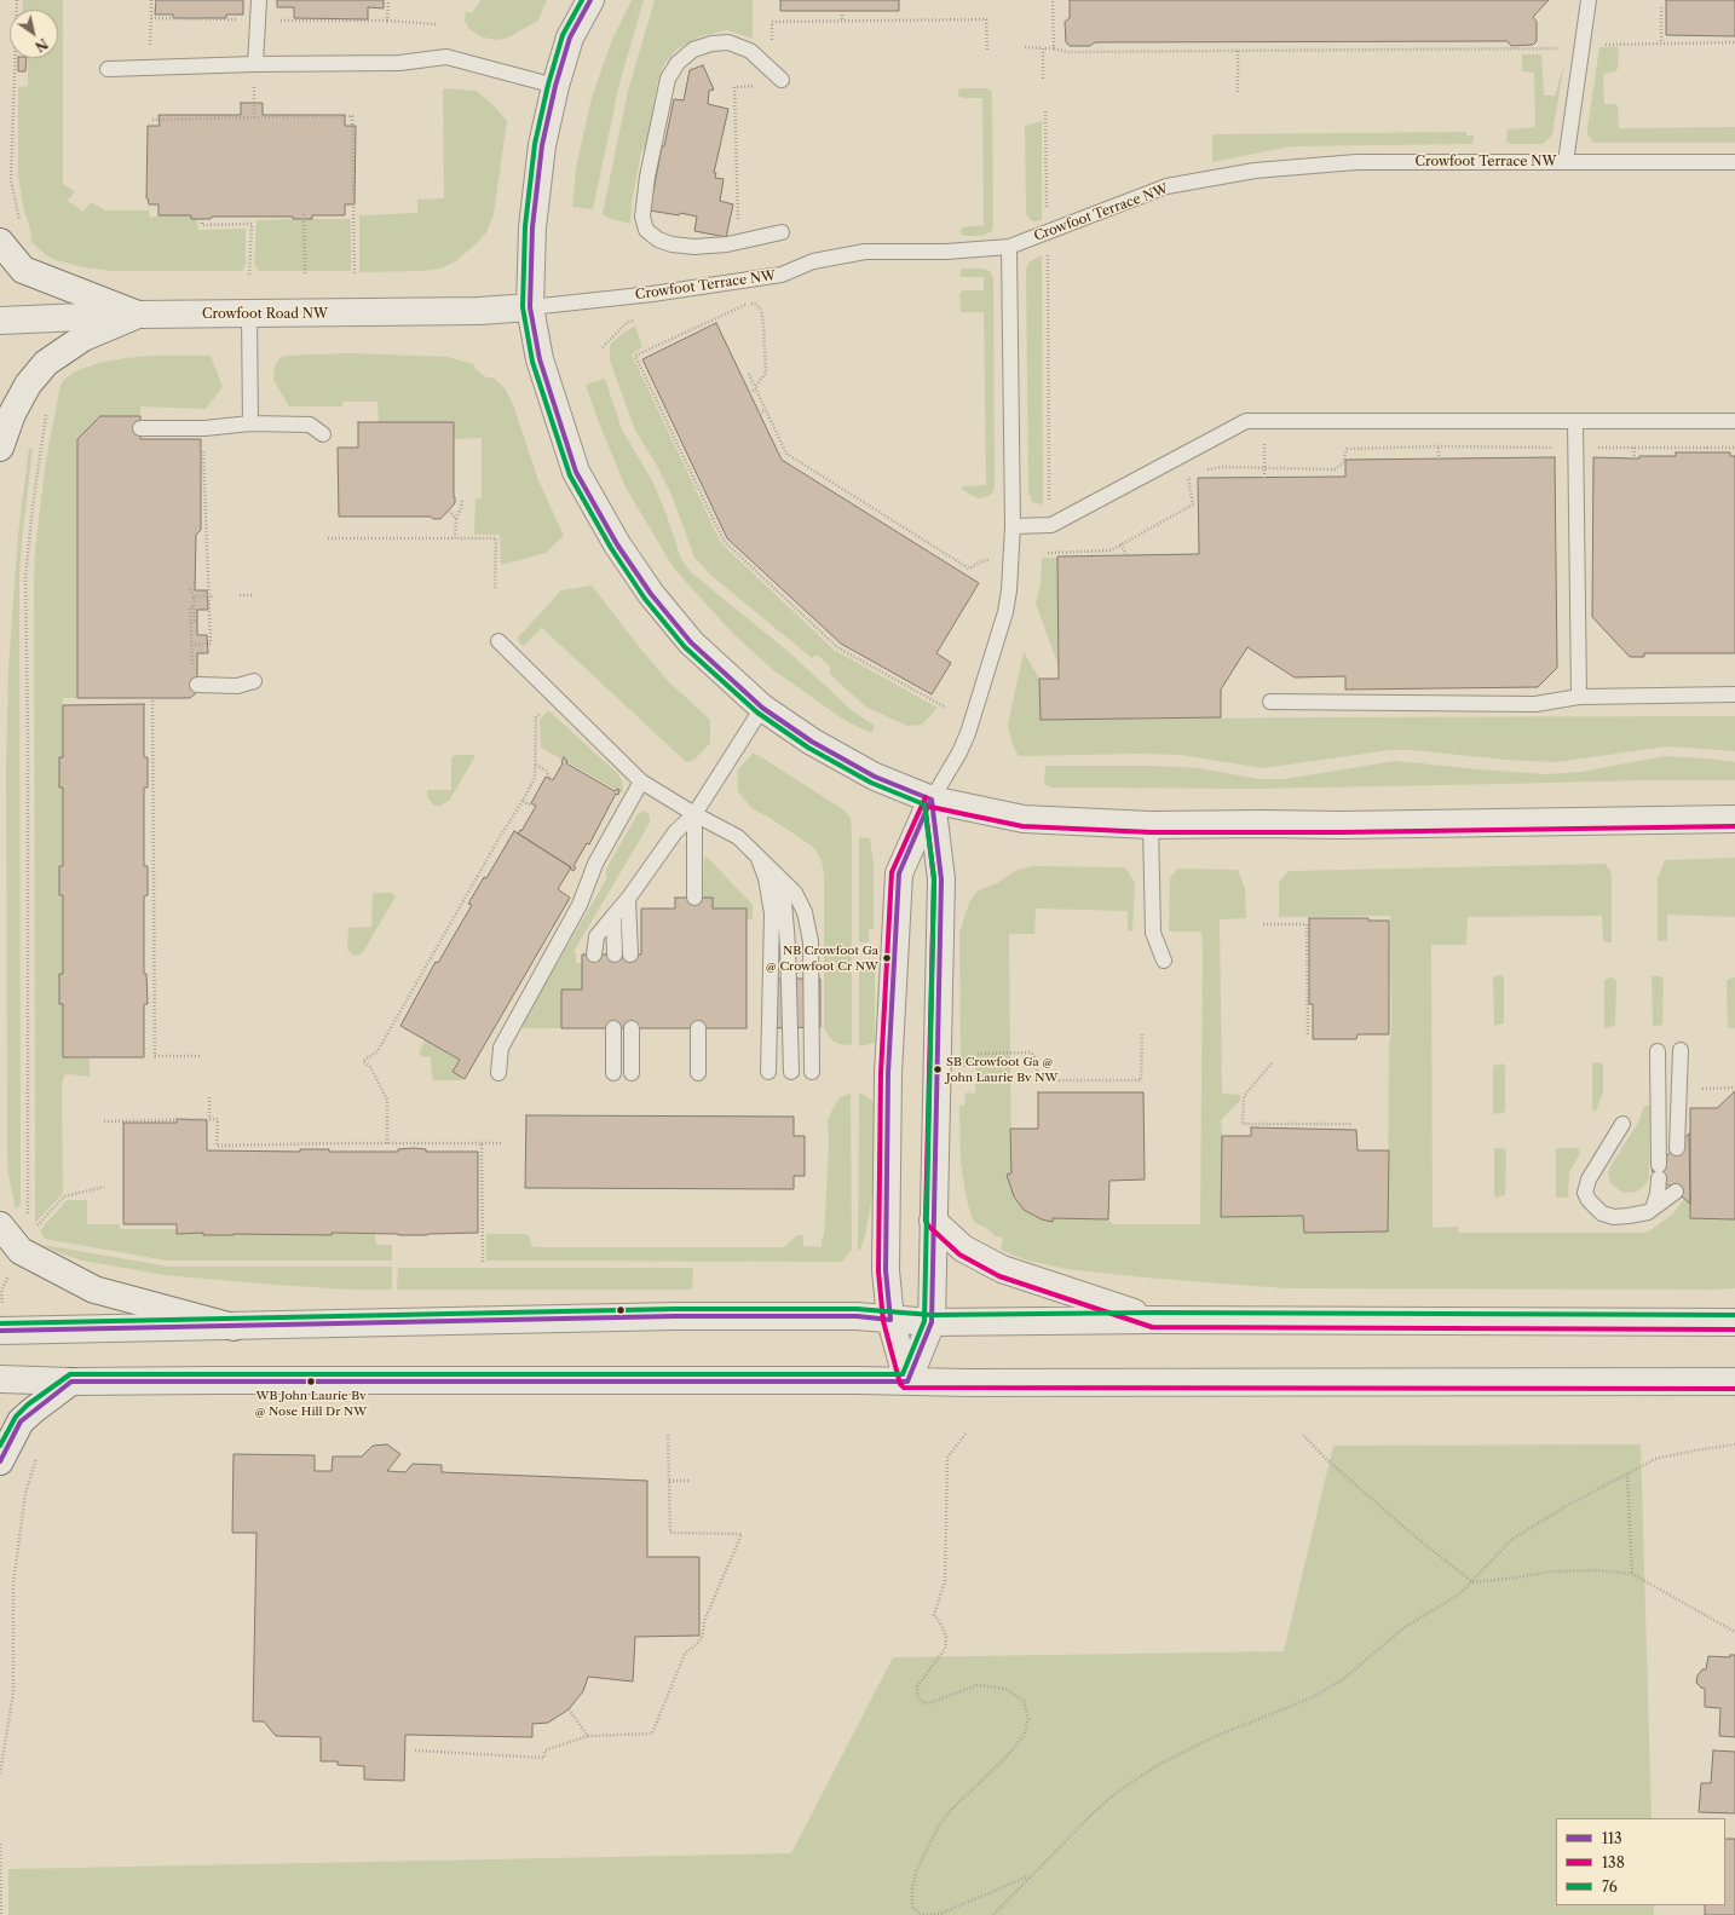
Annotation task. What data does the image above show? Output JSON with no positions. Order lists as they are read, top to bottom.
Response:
{
  "streets": {
    "street": ["Crowfoot Road NW"],
    "lane": ["Crowfoot Terrace NW"]
  },
  "crossings": [
    ["Crowfoot Terrace NW", "Crowfoot Road NW"]
  ],
  "places": ["NB Crowfoot Ga @ Crowfoot Cr NW", "SB Crowfoot Ga @ John Laurie Bv NW", "WB John Laurie Bv @ Nose Hill Dr NW"],
  "lines": ["transit line 113", "transit line 76", "transit line 138"],
  "legend": ["113", "138", "76"],
  "north": "bottom right"
}
